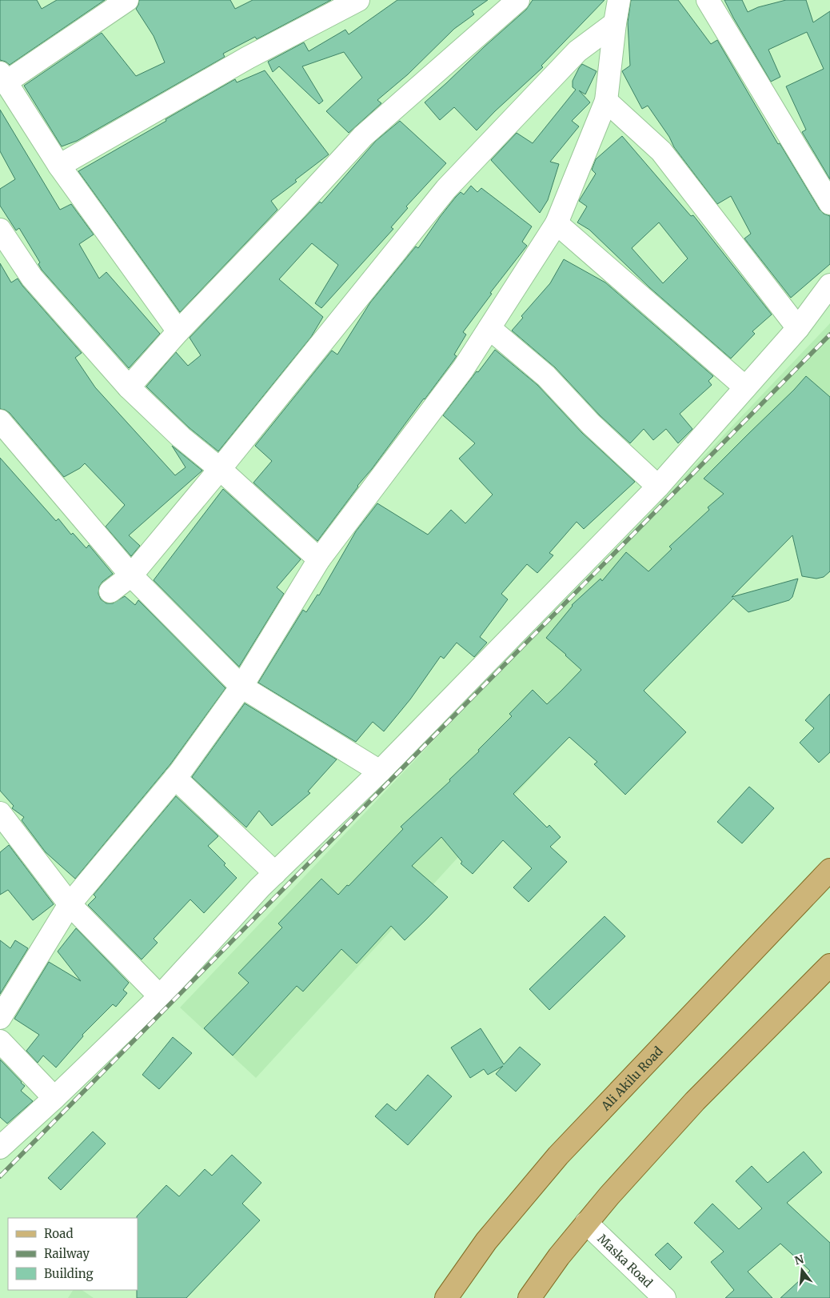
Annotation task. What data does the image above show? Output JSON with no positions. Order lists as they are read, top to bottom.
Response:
{
  "streets": {
    "main road": ["Ali Akilu Road"],
    "street": ["Maska Road"]
  },
  "legend": ["Road", "Railway", "Building"],
  "north": "top"
}
